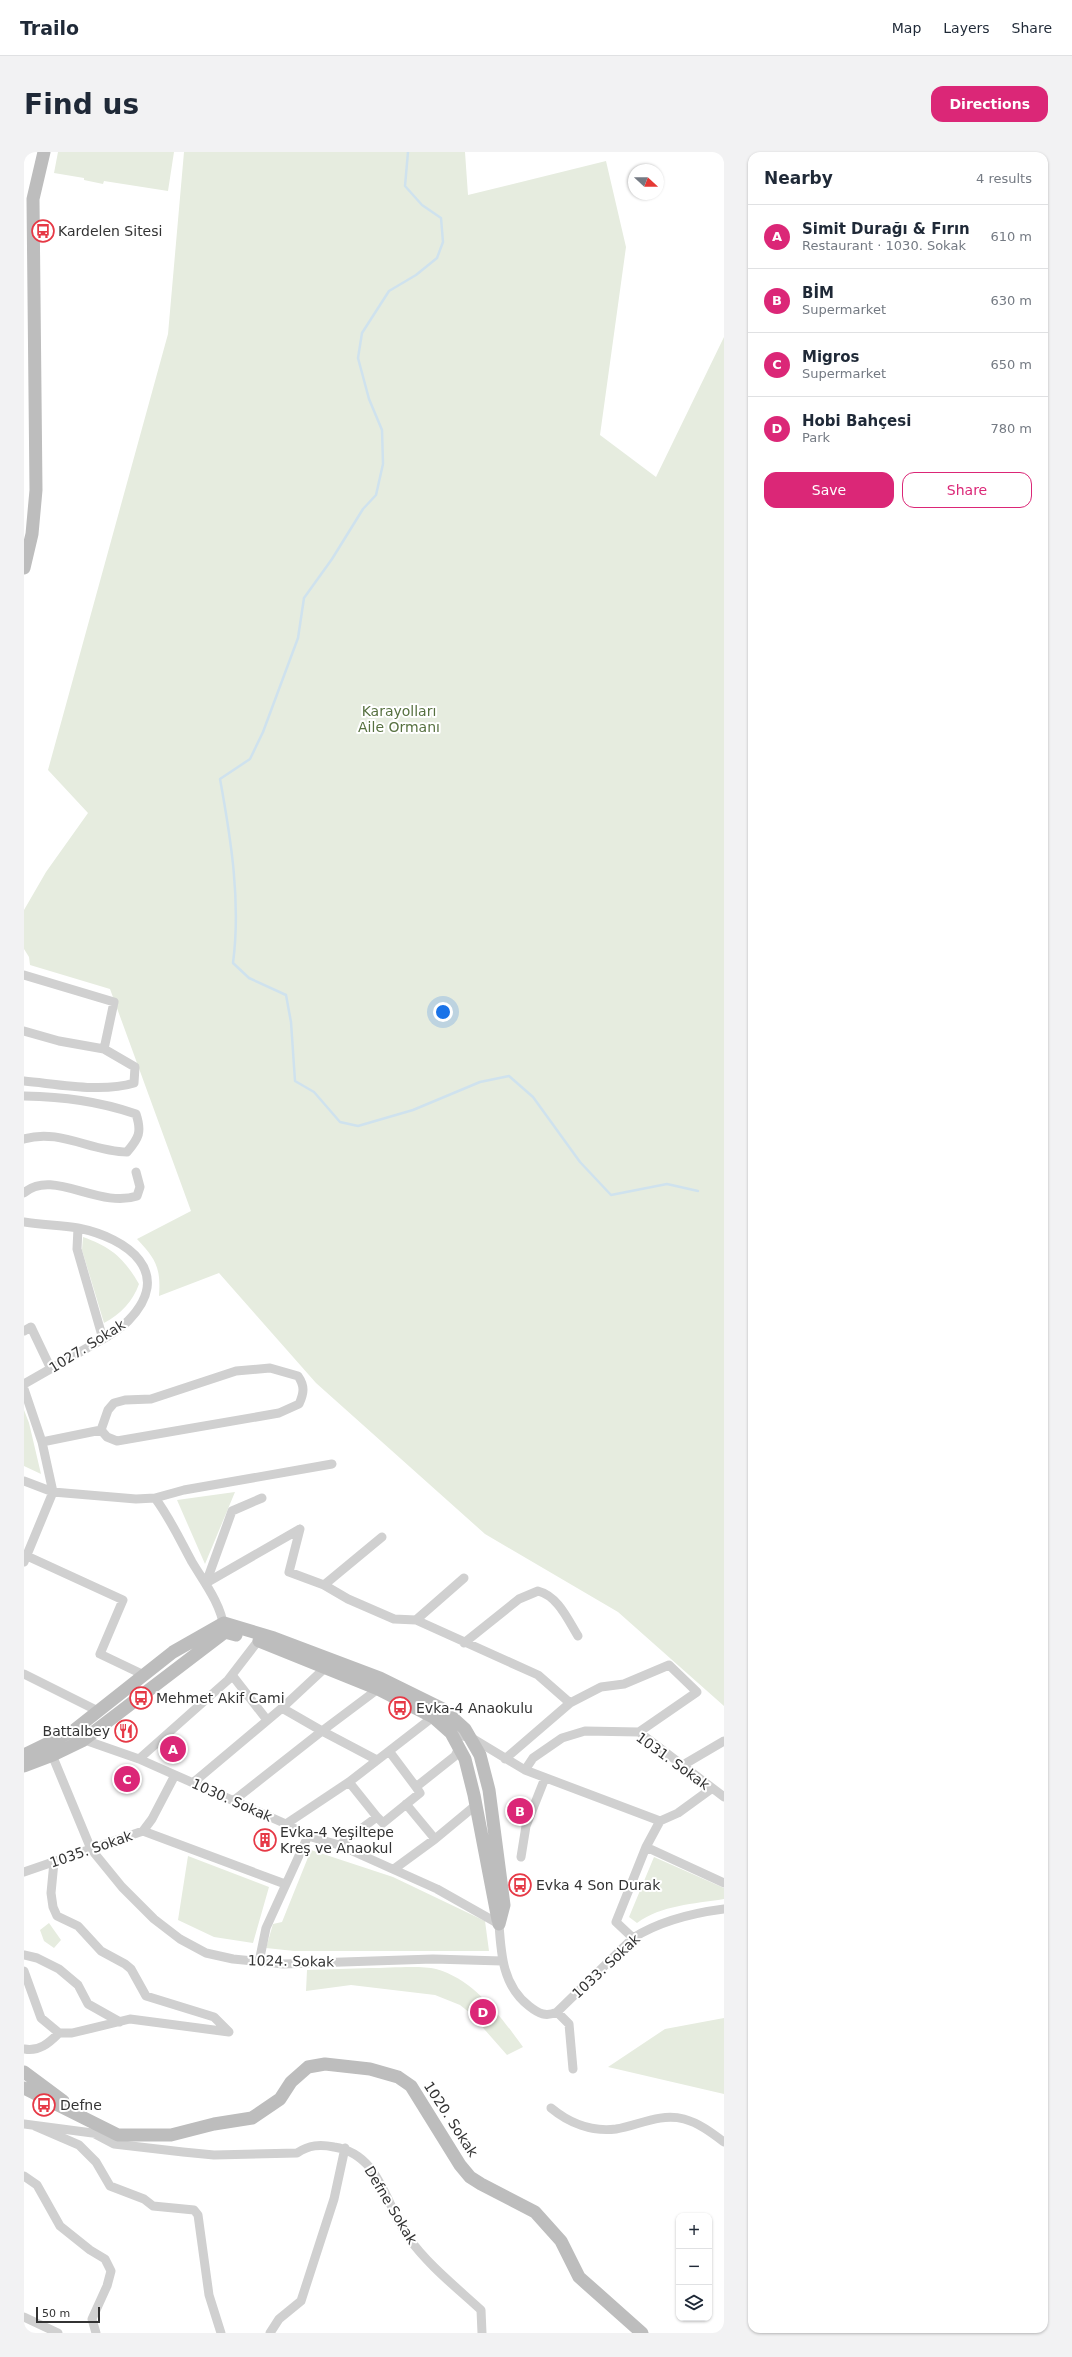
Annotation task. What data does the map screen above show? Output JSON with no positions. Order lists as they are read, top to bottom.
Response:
{
  "streets": {
    "street": [
      "1027. Sokak",
      "1031. Sokak",
      "1030. Sokak",
      "1035. Sokak",
      "1024. Sokak",
      "1033. Sokak",
      "1020. Sokak",
      "Defne Sokak"
    ]
  },
  "crossings": [
    ["1030. Sokak", "1035. Sokak"],
    ["1035. Sokak", "1024. Sokak"],
    ["1020. Sokak", "Defne Sokak"]
  ],
  "parks": ["Karayolları Aile Ormanı"],
  "places": {
    "bus stop": [
      "Kardelen Sitesi",
      "Mehmet Akif Cami",
      "Evka-4 Anaokulu",
      "Evka 4 Son Durak",
      "Defne"
    ],
    "restaurant": ["Battalbey"],
    "building": ["Evka-4 Yeşiltepe Kreş ve Anaokul"]
  },
  "scale_bar": "50 m",
  "north": "right",
  "page": {
    "header": "Trailo",
    "nav": ["Map", "Layers", "Share"],
    "buttons": [
      "Directions",
      ["Save", "Share"]
    ],
    "title": "Find us",
    "heading": ["Nearby", "4 results"],
    "list": [
      {
        "mark": "A",
        "name": "Simit Durağı & Fırın",
        "note": "Restaurant · 1030. Sokak",
        "value": "610 m"
      },
      {
        "mark": "B",
        "name": "BİM",
        "note": "Supermarket",
        "value": "630 m"
      },
      {
        "mark": "C",
        "name": "Migros",
        "note": "Supermarket",
        "value": "650 m"
      },
      {
        "mark": "D",
        "name": "Hobi Bahçesi",
        "note": "Park",
        "value": "780 m"
      }
    ],
    "pins": [
      "A",
      "C",
      "B",
      "D"
    ],
    "map_buttons": ["+", "−"],
    "scale": "50 m"
  }
}
